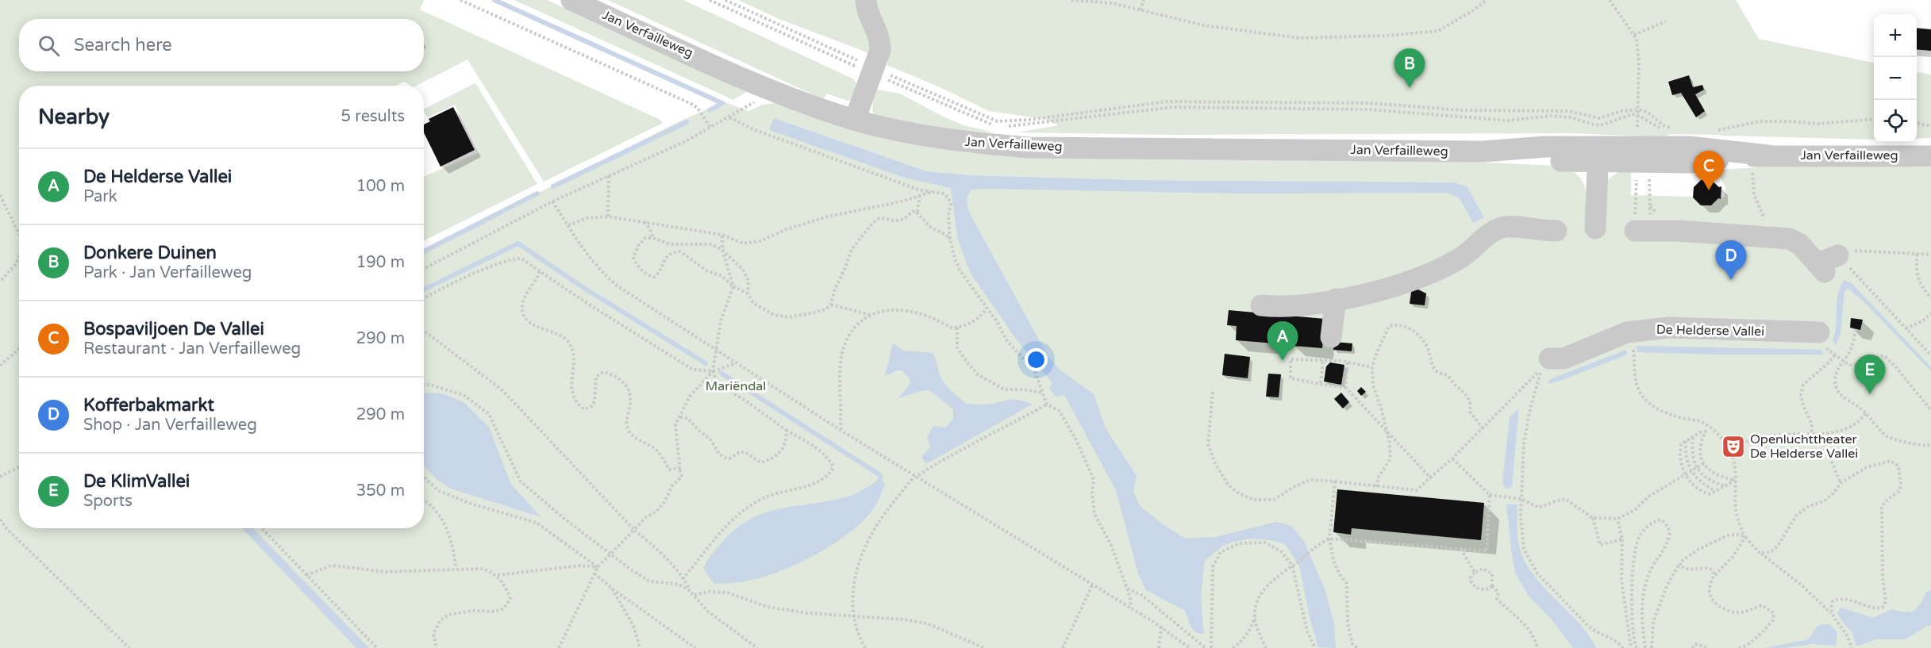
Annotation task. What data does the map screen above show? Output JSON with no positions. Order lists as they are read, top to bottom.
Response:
{
  "streets": {
    "street": ["Jan Verfailleweg", "De Helderse Vallei"]
  },
  "parks": ["Mariëndal"],
  "places": {
    "theatre": ["Openluchttheater De Helderse Vallei"]
  },
  "page": {
    "map_buttons": ["+", "−"],
    "search": "Search here",
    "pins": [
      "B",
      "C",
      "D",
      "A",
      "E"
    ],
    "heading": ["Nearby", "5 results"],
    "list": [
      {
        "mark": "A",
        "name": "De Helderse Vallei",
        "note": "Park",
        "value": "100 m"
      },
      {
        "mark": "B",
        "name": "Donkere Duinen",
        "note": "Park · Jan Verfailleweg",
        "value": "190 m"
      },
      {
        "mark": "C",
        "name": "Bospaviljoen De Vallei",
        "note": "Restaurant · Jan Verfailleweg",
        "value": "290 m"
      },
      {
        "mark": "D",
        "name": "Kofferbakmarkt",
        "note": "Shop · Jan Verfailleweg",
        "value": "290 m"
      },
      {
        "mark": "E",
        "name": "De KlimVallei",
        "note": "Sports",
        "value": "350 m"
      }
    ]
  }
}
